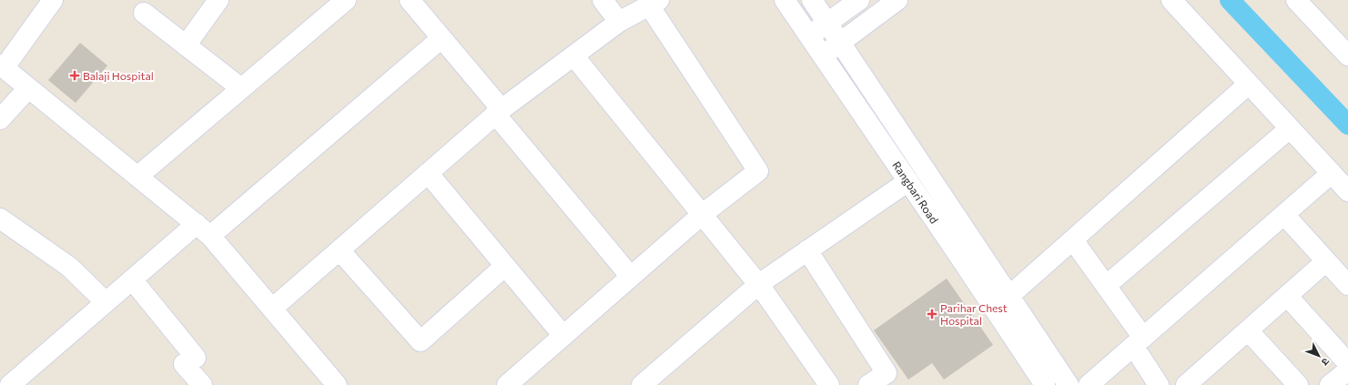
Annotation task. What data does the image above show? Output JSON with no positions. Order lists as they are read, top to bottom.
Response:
{
  "streets": {
    "street": ["Rangbari Road"]
  },
  "places": {
    "health": ["Balaji Hospital", "Parihar Chest Hospital"]
  },
  "north": "bottom right"
}
